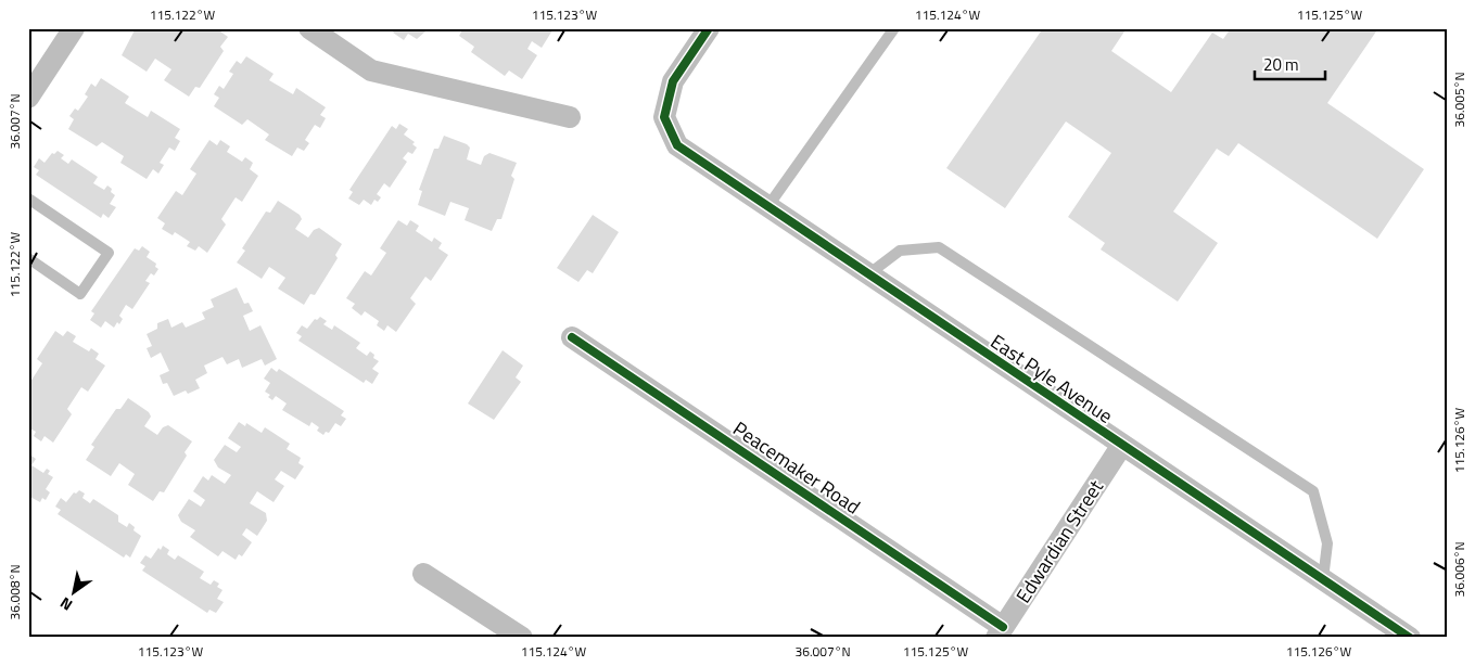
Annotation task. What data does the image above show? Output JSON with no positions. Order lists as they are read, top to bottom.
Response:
{
  "streets": {
    "street": ["East Pyle Avenue", "Peacemaker Road", "Edwardian Street"]
  },
  "crossings": [
    ["East Pyle Avenue", "Edwardian Street"],
    ["Peacemaker Road", "Edwardian Street"]
  ],
  "scale_bar": "20 m",
  "north": "bottom left",
  "coordinates": [
    "115.122°W",
    "115.123°W",
    "115.124°W",
    "115.125°W",
    "36.005°N",
    "36.007°N",
    "115.126°W",
    "36.006°N",
    "36.008°N"
  ]
}
